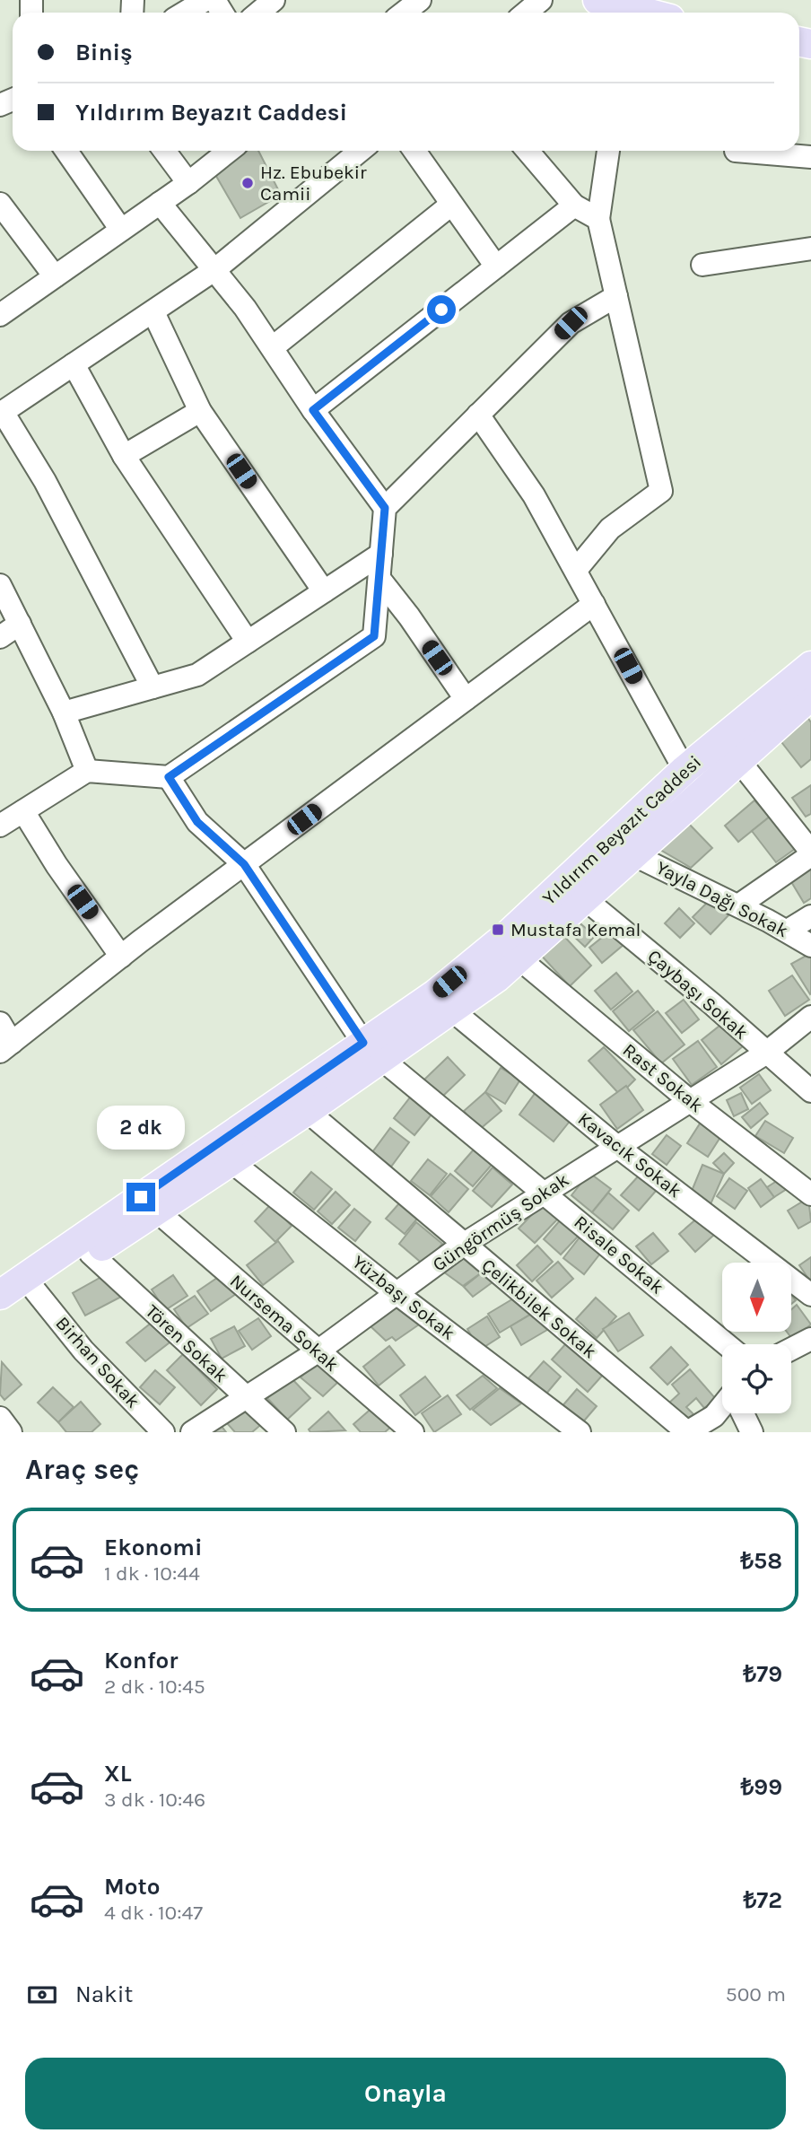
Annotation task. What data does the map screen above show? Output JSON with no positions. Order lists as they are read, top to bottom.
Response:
{
  "streets": {
    "main road": ["Yıldırım Beyazıt Caddesi"],
    "street": [
      "Yayla Dağı Sokak",
      "Çaybaşı Sokak",
      "Rast Sokak",
      "Kavacık Sokak",
      "Güngörmüş Sokak",
      "Risale Sokak",
      "Yüzbaşı Sokak",
      "Çelikbilek Sokak",
      "Nursema Sokak",
      "Tören Sokak",
      "Birhan Sokak"
    ]
  },
  "crossings": [
    ["Yıldırım Beyazıt Caddesi", "Risale Sokak"],
    ["Çaybaşı Sokak", "Güngörmüş Sokak"],
    ["Rast Sokak", "Güngörmüş Sokak"],
    ["Kavacık Sokak", "Güngörmüş Sokak"],
    ["Güngörmüş Sokak", "Risale Sokak"],
    ["Güngörmüş Sokak", "Yüzbaşı Sokak"],
    ["Güngörmüş Sokak", "Çelikbilek Sokak"],
    ["Güngörmüş Sokak", "Nursema Sokak"],
    ["Güngörmüş Sokak", "Tören Sokak"]
  ],
  "places": {
    "other": ["Hz. Ebubekir Camii"],
    "transit": ["Mustafa Kemal"]
  },
  "north": "bottom",
  "page": {
    "banner": ["Biniş", "Yıldırım Beyazıt Caddesi"],
    "bubble": "2 dk",
    "heading": "Araç seç",
    "list": [
      {
        "name": "Ekonomi",
        "note": "1 dk · 10:44",
        "value": "₺58"
      },
      {
        "name": "Konfor",
        "note": "2 dk · 10:45",
        "value": "₺79"
      },
      {
        "name": "XL",
        "note": "3 dk · 10:46",
        "value": "₺99"
      },
      {
        "name": "Moto",
        "note": "4 dk · 10:47",
        "value": "₺72"
      }
    ],
    "pay": ["Nakit", "500 m"],
    "buttons": "Onayla"
  }
}
